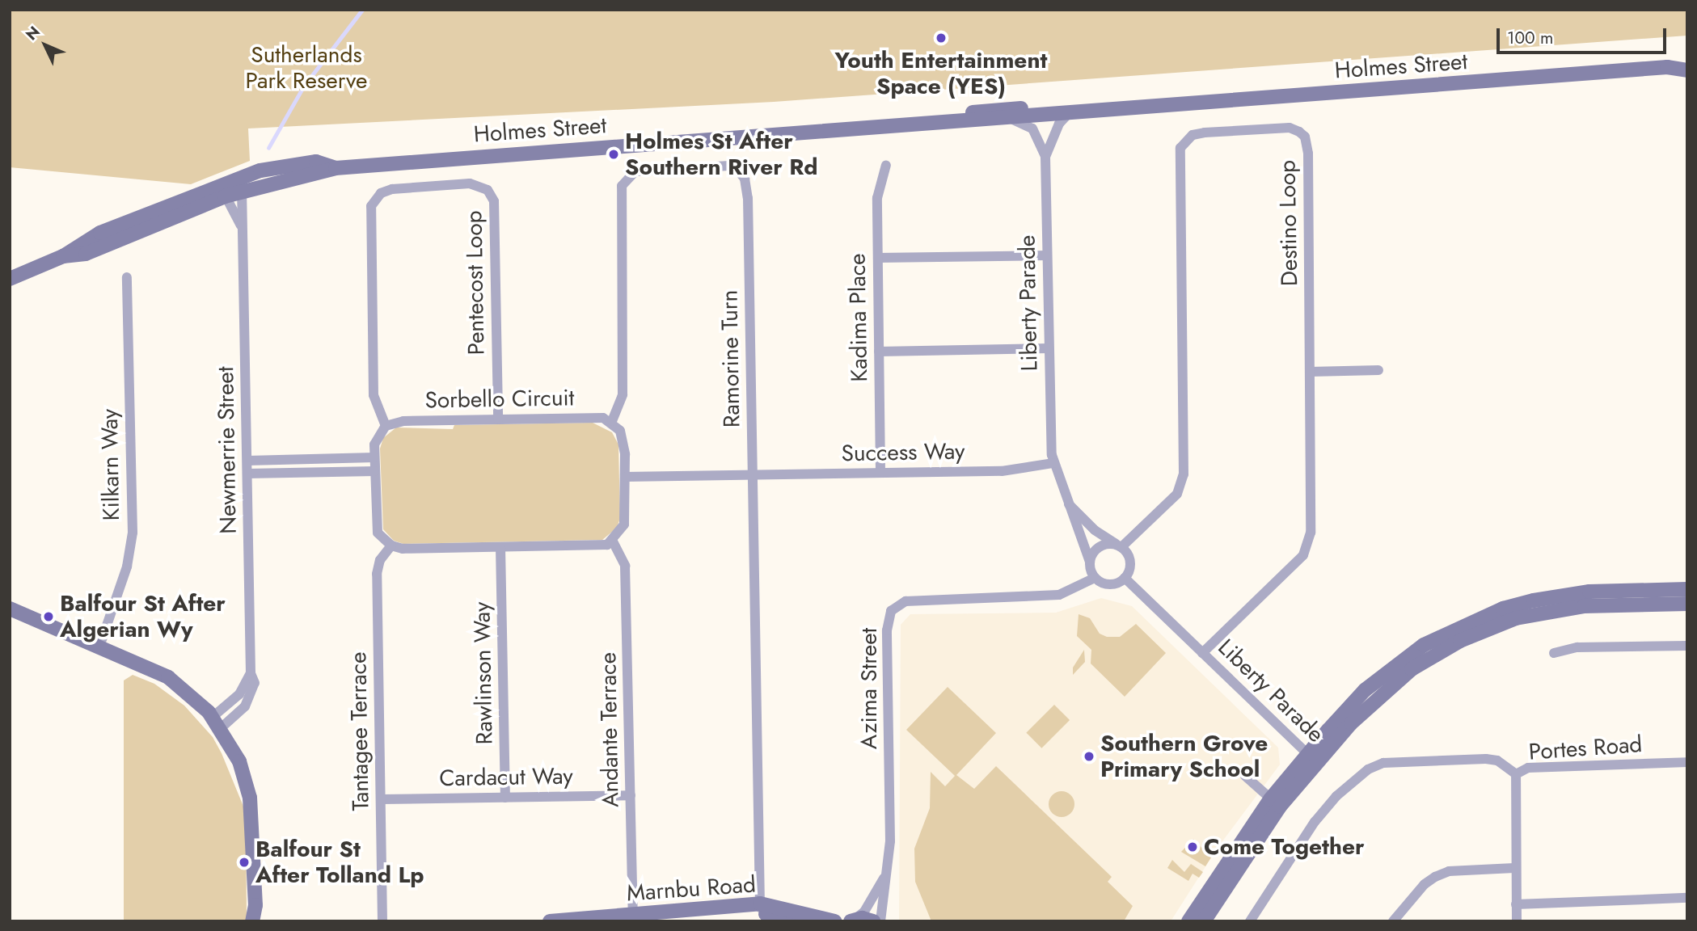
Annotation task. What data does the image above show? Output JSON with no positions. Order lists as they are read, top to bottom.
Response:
{
  "streets": {
    "street": [
      "Holmes Street",
      "Destino Loop",
      "Pentecost Loop",
      "Liberty Parade",
      "Kadima Place",
      "Ramorine Turn",
      "Sorbello Circuit",
      "Newmerrie Street",
      "Success Way",
      "Kilkarn Way",
      "Rawlinson Way",
      "Azima Street",
      "Andante Terrace",
      "Tantagee Terrace",
      "Portes Road",
      "Cardacut Way",
      "Marnbu Road"
    ]
  },
  "crossings": [
    ["Holmes Street", "Liberty Parade"],
    ["Holmes Street", "Newmerrie Street"],
    ["Destino Loop", "Liberty Parade"],
    ["Destino Loop", "Azima Street"],
    ["Pentecost Loop", "Sorbello Circuit"],
    ["Liberty Parade", "Success Way"],
    ["Liberty Parade", "Azima Street"],
    ["Kadima Place", "Success Way"],
    ["Ramorine Turn", "Sorbello Circuit"],
    ["Ramorine Turn", "Success Way"],
    ["Ramorine Turn", "Marnbu Road"],
    ["Rawlinson Way", "Cardacut Way"],
    ["Andante Terrace", "Cardacut Way"],
    ["Andante Terrace", "Marnbu Road"],
    ["Tantagee Terrace", "Cardacut Way"]
  ],
  "parks": ["Sutherlands Park Reserve"],
  "places": [
    "Youth Entertainment Space (YES)",
    "Holmes St After Southern River Rd",
    "Balfour St After Algerian Wy",
    "Southern Grove Primary School",
    "Come Together",
    "Balfour St After Tolland Lp"
  ],
  "scale_bar": "100 m",
  "north": "top left"
}
